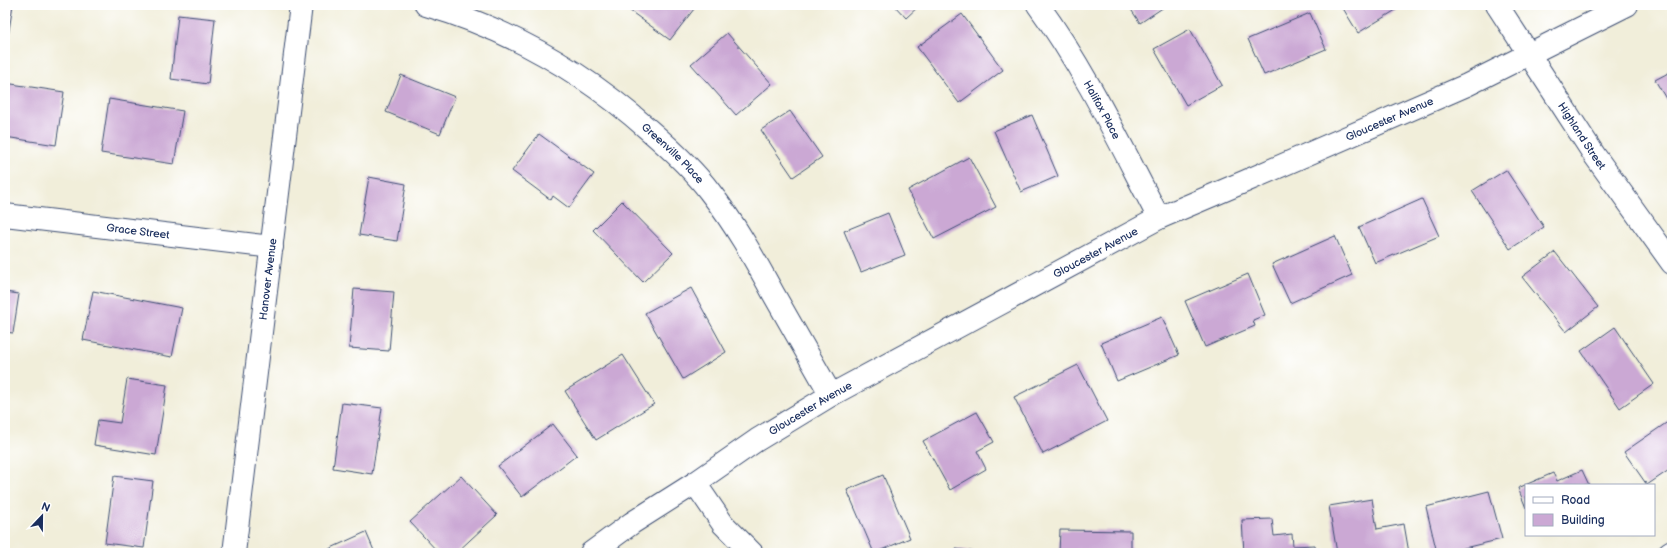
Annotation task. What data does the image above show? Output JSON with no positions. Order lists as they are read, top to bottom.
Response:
{
  "streets": {
    "street": [
      "Halifax Place",
      "Gloucester Avenue",
      "Highland Street",
      "Greenville Place",
      "Grace Street",
      "Hanover Avenue"
    ]
  },
  "crossings": [
    ["Halifax Place", "Gloucester Avenue"],
    ["Gloucester Avenue", "Highland Street"],
    ["Gloucester Avenue", "Greenville Place"],
    ["Grace Street", "Hanover Avenue"]
  ],
  "legend": ["Road", "Building"],
  "north": "top"
}
